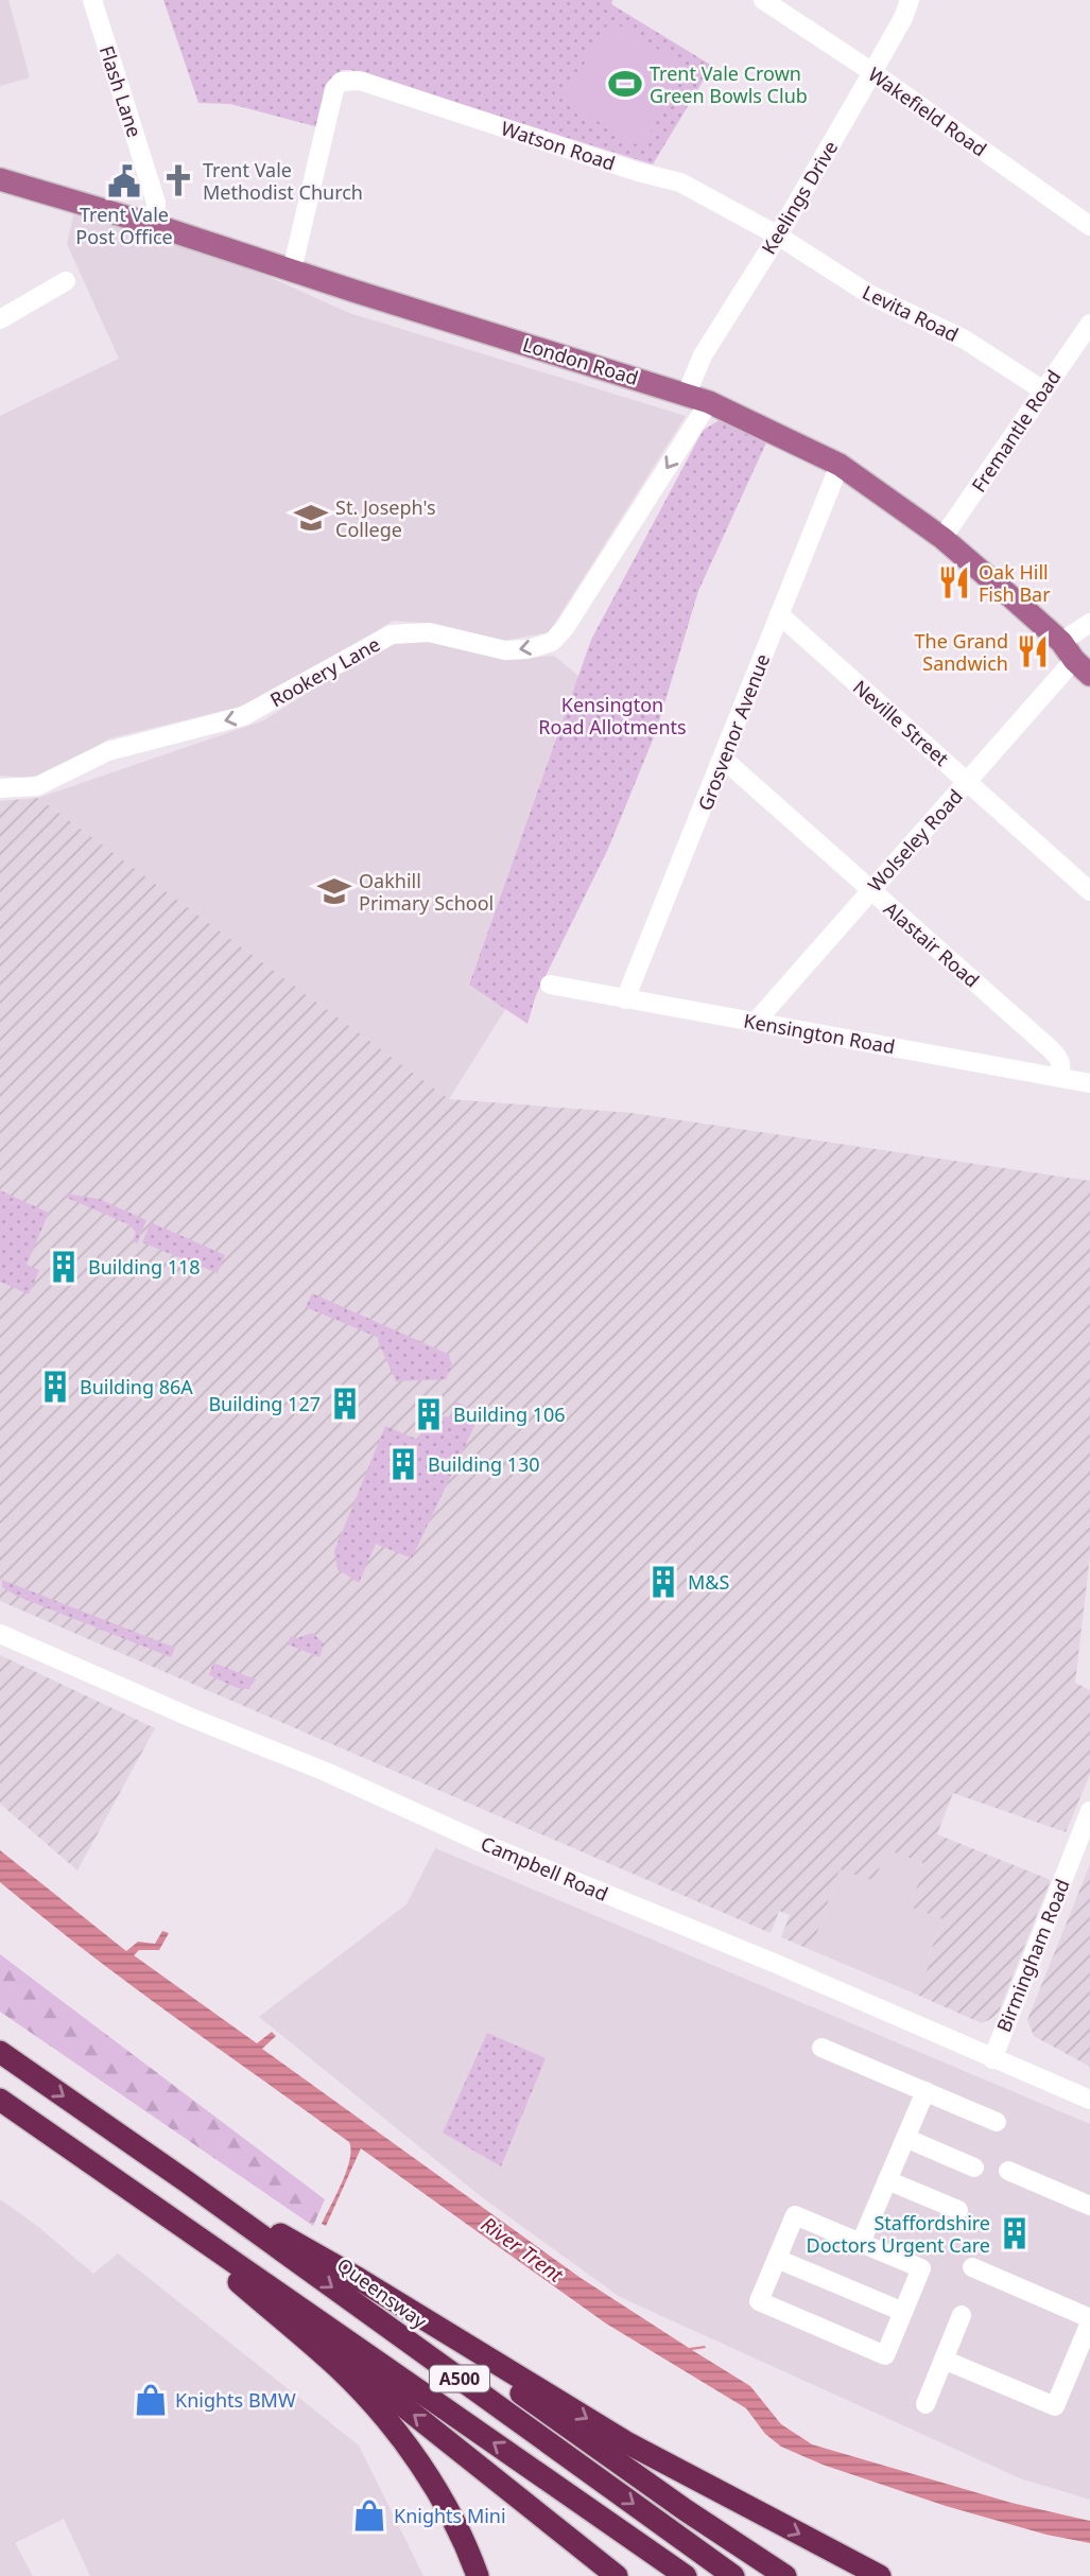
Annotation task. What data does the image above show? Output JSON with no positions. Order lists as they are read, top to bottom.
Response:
{
  "streets": {
    "highway": ["Queensway", "A500"],
    "main road": ["London Road"],
    "street": [
      "Flash Lane",
      "Wakefield Road",
      "Watson Road",
      "Keelings Drive",
      "Levita Road",
      "Fremantle Road",
      "Rookery Lane",
      "Neville Street",
      "Grosvenor Avenue",
      "Wolseley Road",
      "Alastair Road",
      "Kensington Road",
      "Campbell Road",
      "Birmingham Road"
    ]
  },
  "crossings": [
    ["Flash Lane", "London Road"],
    ["Wakefield Road", "Keelings Drive"],
    ["Watson Road", "Keelings Drive"],
    ["Watson Road", "Levita Road"],
    ["Watson Road", "London Road"],
    ["Keelings Drive", "Levita Road"],
    ["Keelings Drive", "London Road"],
    ["Levita Road", "Fremantle Road"],
    ["London Road", "Fremantle Road"],
    ["London Road", "Rookery Lane"],
    ["London Road", "Grosvenor Avenue"],
    ["London Road", "Wolseley Road"],
    ["Neville Street", "Grosvenor Avenue"],
    ["Neville Street", "Wolseley Road"],
    ["Grosvenor Avenue", "Alastair Road"],
    ["Grosvenor Avenue", "Kensington Road"],
    ["Wolseley Road", "Alastair Road"],
    ["Wolseley Road", "Kensington Road"],
    ["Alastair Road", "Kensington Road"],
    ["Campbell Road", "Birmingham Road"]
  ],
  "one_way": ["Rookery Lane"],
  "water": ["River Trent"],
  "parks": ["Kensington Road Allotments"],
  "places": {
    "sports": ["Trent Vale Crown Green Bowls Club"],
    "church": ["Trent Vale Methodist Church"],
    "public building": ["Trent Vale Post Office"],
    "school or university": ["St. Joseph's College", "Oakhill Primary School"],
    "restaurant": ["Oak Hill Fish Bar", "The Grand Sandwich"],
    "building": [
      "Building 118",
      "Building 86A",
      "Building 127",
      "Building 106",
      "Building 130",
      "M&S",
      "Staffordshire Doctors Urgent Care"
    ],
    "shop": ["Knights BMW", "Knights Mini"]
  }
}
